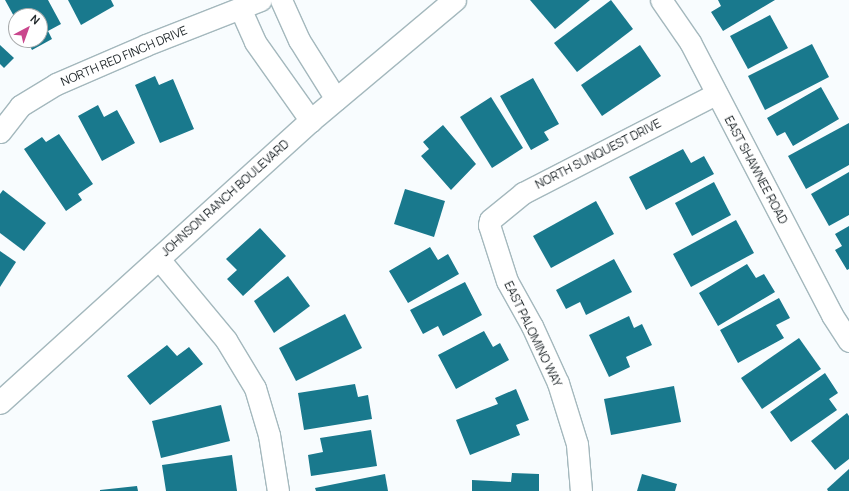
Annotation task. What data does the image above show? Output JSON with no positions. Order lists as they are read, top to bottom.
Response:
{
  "streets": {
    "street": [
      "NORTH RED FINCH DRIVE",
      "NORTH SUNQUEST DRIVE",
      "EAST SHAWNEE ROAD",
      "JOHNSON RANCH BOULEVARD",
      "EAST PALOMINO WAY"
    ]
  },
  "crossings": [
    ["NORTH SUNQUEST DRIVE", "EAST SHAWNEE ROAD"],
    ["NORTH SUNQUEST DRIVE", "EAST PALOMINO WAY"]
  ],
  "north": "top right"
}
